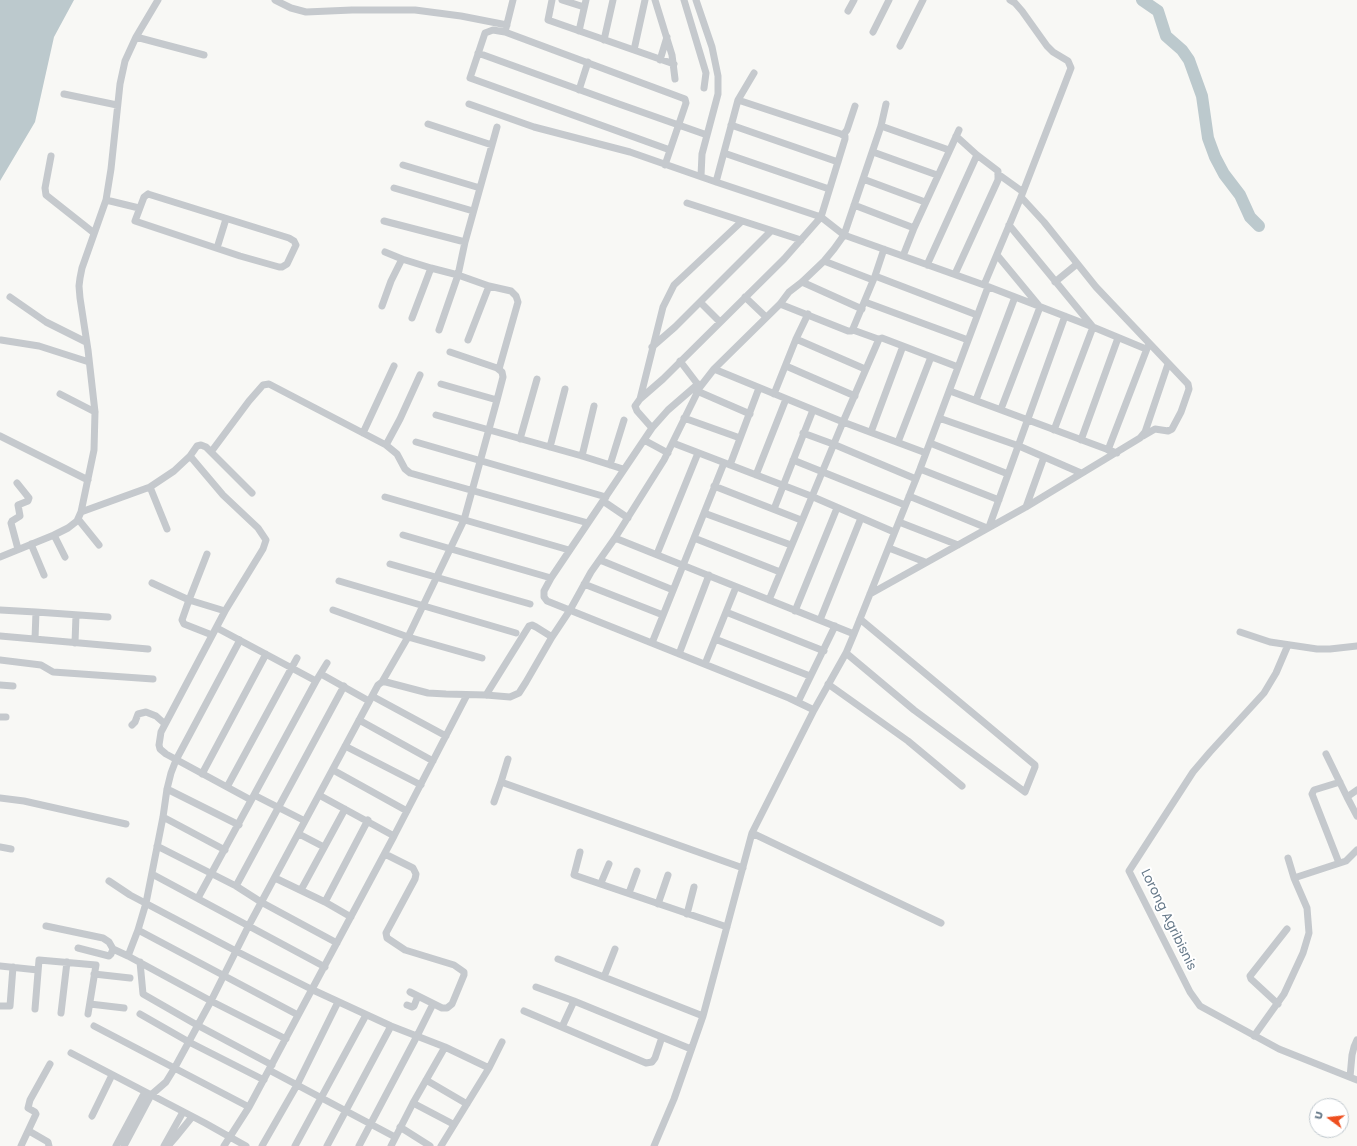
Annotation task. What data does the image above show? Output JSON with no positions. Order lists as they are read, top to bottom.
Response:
{
  "streets": {
    "street": ["Lorong Agribisnis"]
  },
  "north": "left"
}
